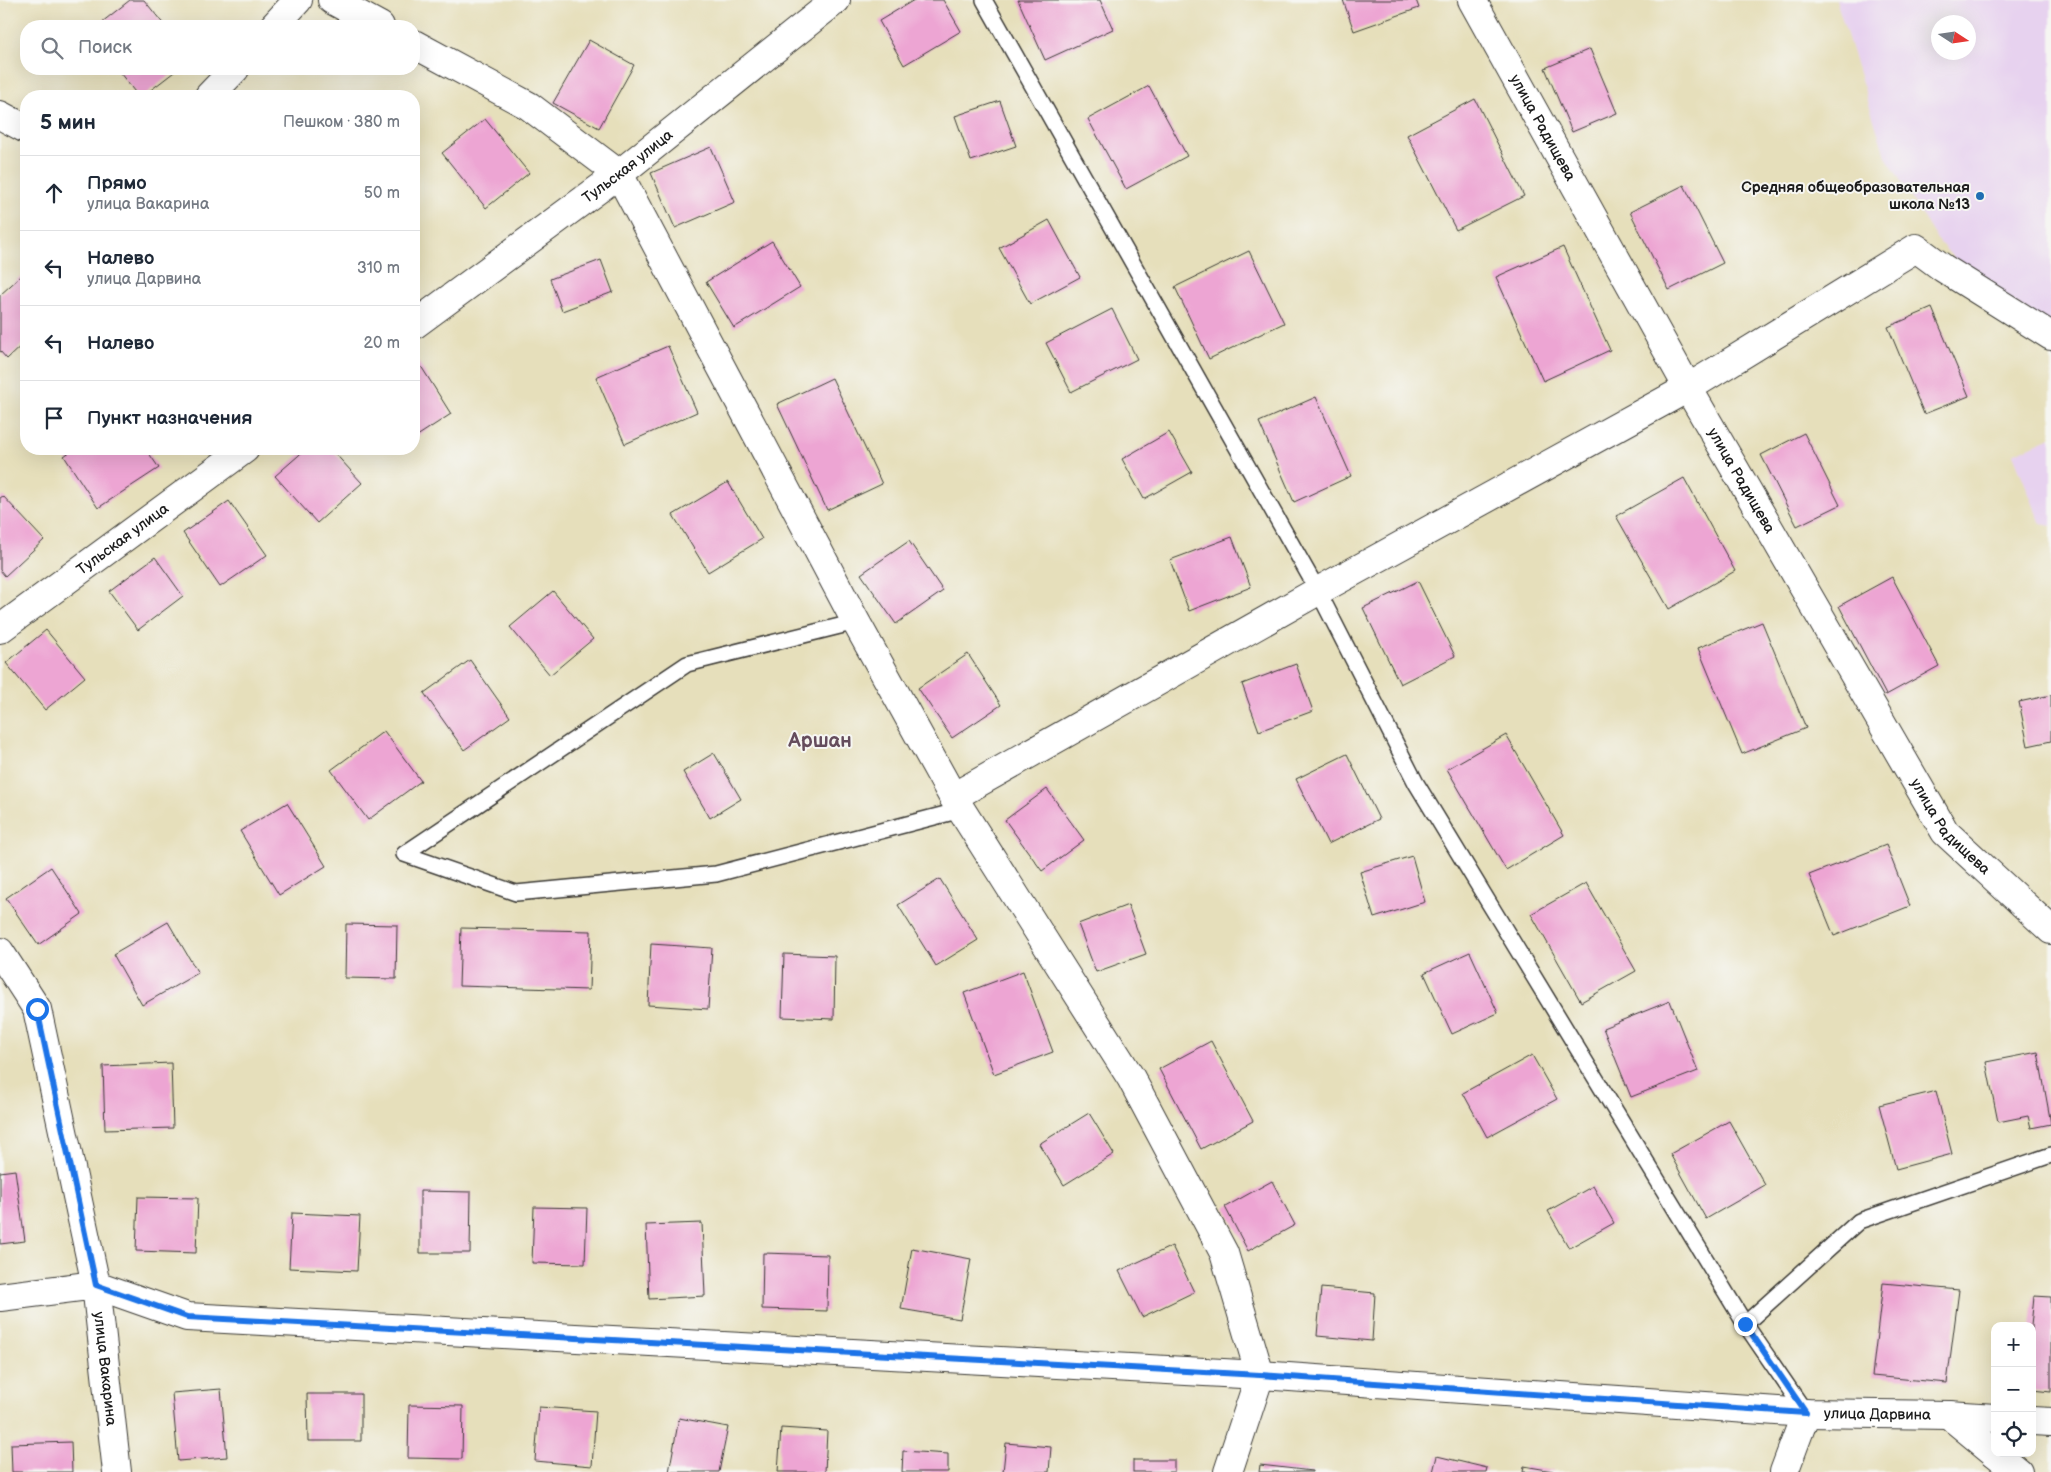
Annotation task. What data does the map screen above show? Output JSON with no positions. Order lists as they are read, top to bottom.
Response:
{
  "streets": {
    "street": [
      "улица Радищева",
      "Тульская улица",
      "улица Вакарина",
      "улица Дарвина"
    ]
  },
  "crossings": [
    ["улица Вакарина", "улица Дарвина"]
  ],
  "districts": ["Аршан"],
  "places": ["Средняя общеобразовательная школа №13"],
  "north": "right",
  "page": {
    "search": "Поиск",
    "heading": ["5 мин", "Пешком · 380 m"],
    "list": [
      ["Прямо", "улица Вакарина", "50 m"],
      ["Налево", "улица Дарвина", "310 m"],
      ["Налево", "20 m"],
      "Пункт назначения"
    ],
    "map_buttons": ["+", "−"]
  }
}
